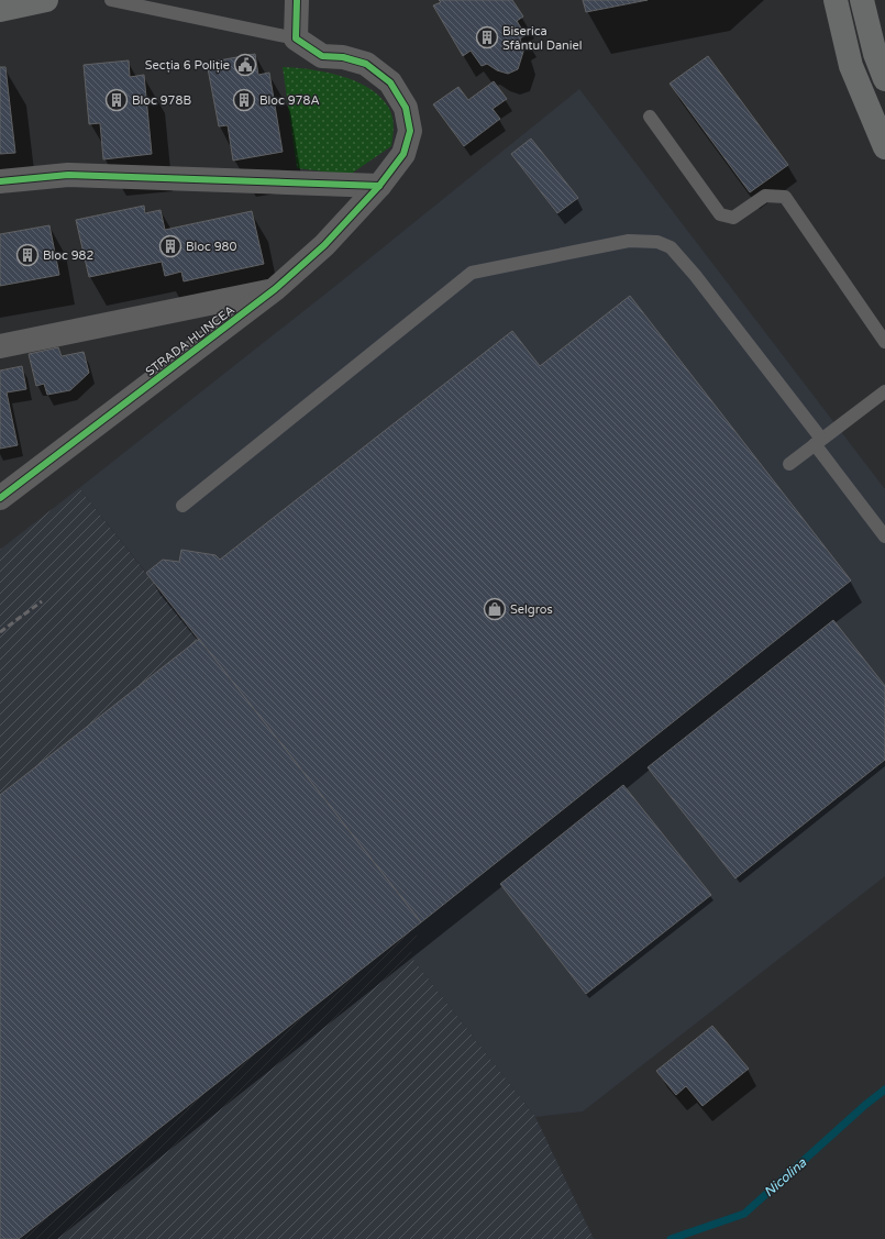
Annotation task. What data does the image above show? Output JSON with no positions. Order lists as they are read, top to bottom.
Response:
{
  "streets": {
    "street": ["STRADA HLINCEA"]
  },
  "water": ["Nicolina"],
  "places": {
    "building": [
      "Biserica Sfântul Daniel",
      "Bloc 978B",
      "Bloc 978A",
      "Bloc 980",
      "Bloc 982"
    ],
    "public building": ["Secția 6 Poliție"],
    "shop": ["Selgros"]
  }
}
